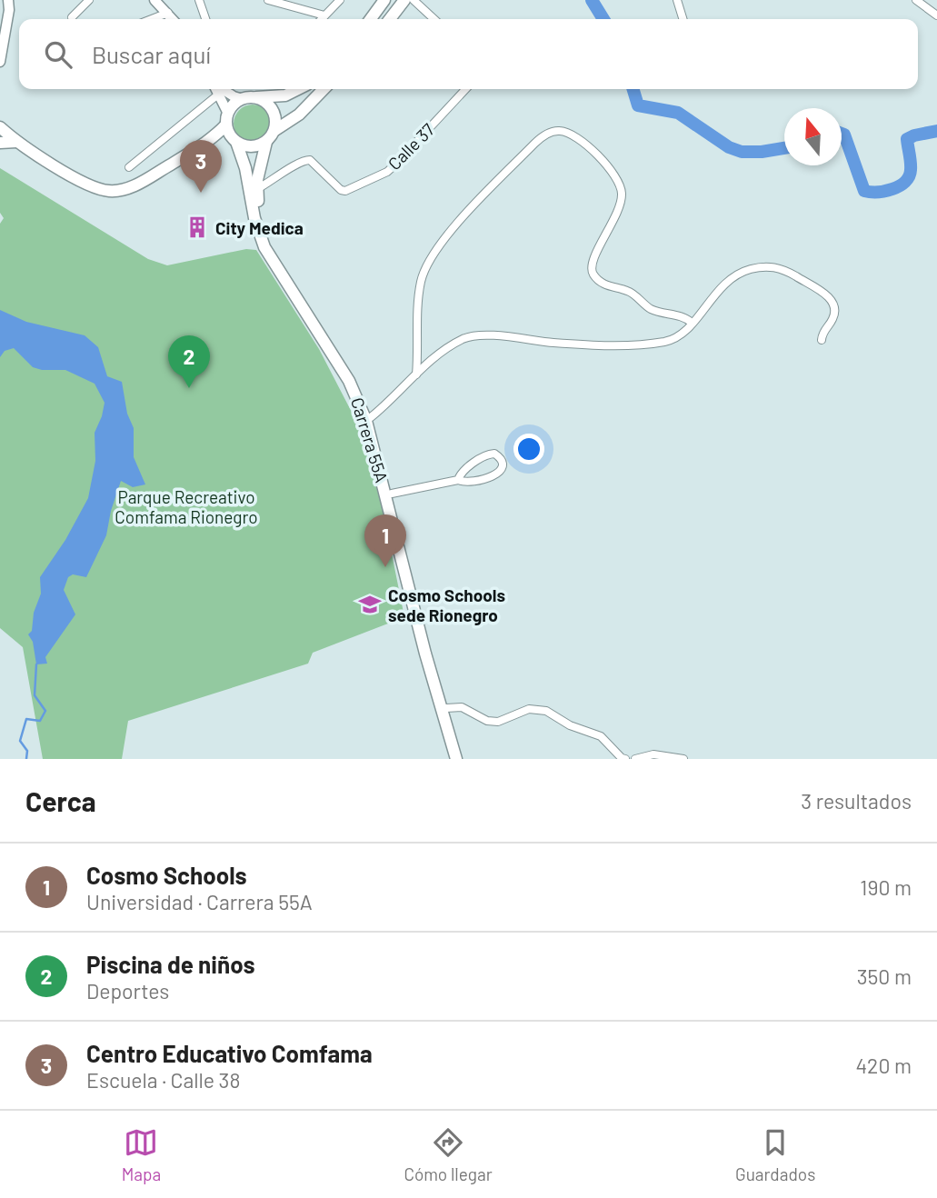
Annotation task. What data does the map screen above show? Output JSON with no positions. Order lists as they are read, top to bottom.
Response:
{
  "streets": {
    "main road": ["Carrera 55A"],
    "street": ["Calle 37"]
  },
  "crossings": [
    ["Calle 37", "Carrera 55A"]
  ],
  "parks": ["Parque Recreativo Comfama Rionegro"],
  "places": {
    "building": ["City Medica"],
    "school or university": ["Cosmo Schools sede Rionegro"]
  },
  "north": "top",
  "page": {
    "search": "Buscar aquí",
    "pins": ["3", "2", "1"],
    "heading": ["Cerca", "3 resultados"],
    "list": [
      {
        "mark": "1",
        "name": "Cosmo Schools",
        "note": "Universidad · Carrera 55A",
        "value": "190 m"
      },
      {
        "mark": "2",
        "name": "Piscina de niños",
        "note": "Deportes",
        "value": "350 m"
      },
      {
        "mark": "3",
        "name": "Centro Educativo Comfama",
        "note": "Escuela · Calle 38",
        "value": "420 m"
      }
    ],
    "nav": ["Mapa", "Cómo llegar", "Guardados"]
  }
}
